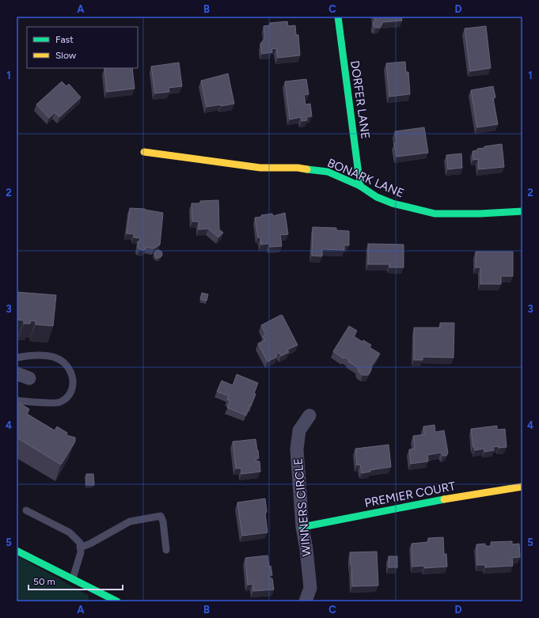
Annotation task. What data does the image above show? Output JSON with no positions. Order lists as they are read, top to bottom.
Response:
{
  "streets": {
    "street": [
      "DORFER LANE",
      "BONARK LANE",
      "PREMIER COURT",
      "WINNERS CIRCLE"
    ]
  },
  "crossings": [
    ["DORFER LANE", "BONARK LANE"],
    ["PREMIER COURT", "WINNERS CIRCLE"]
  ],
  "legend": ["Fast", "Slow"],
  "scale_bar": "50 m",
  "grid": {
    "columns": [
      "A",
      "B",
      "C",
      "D"
    ],
    "rows": [
      "1",
      "2",
      "3",
      "4",
      "5"
    ]
  }
}
